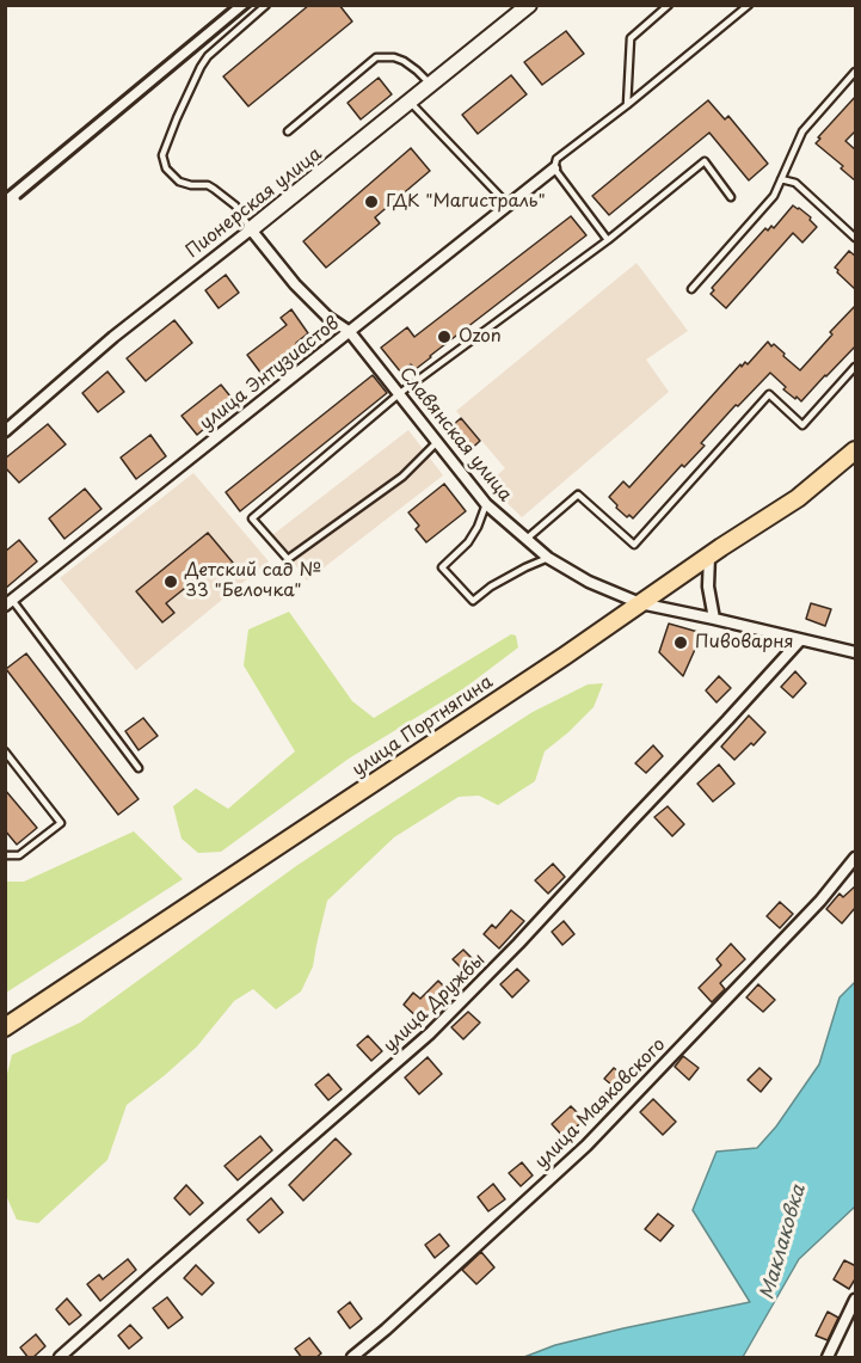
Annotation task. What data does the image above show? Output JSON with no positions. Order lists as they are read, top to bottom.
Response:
{
  "streets": {
    "main road": ["улица Портнягина"],
    "street": [
      "Пионерская улица",
      "улица Энтузиастов",
      "Славянская улица",
      "улица Дружбы",
      "улица Маяковского"
    ]
  },
  "crossings": [
    ["Пионерская улица", "Славянская улица"],
    ["улица Энтузиастов", "Славянская улица"],
    ["Славянская улица", "улица Портнягина"],
    ["Славянская улица", "улица Дружбы"]
  ],
  "water": ["Маклаковка"],
  "places": [
    "ГДК \"Магистраль\"",
    "Ozon",
    "Детский сад № 33 \"Белочка\"",
    "Пивоварня"
  ]
}
